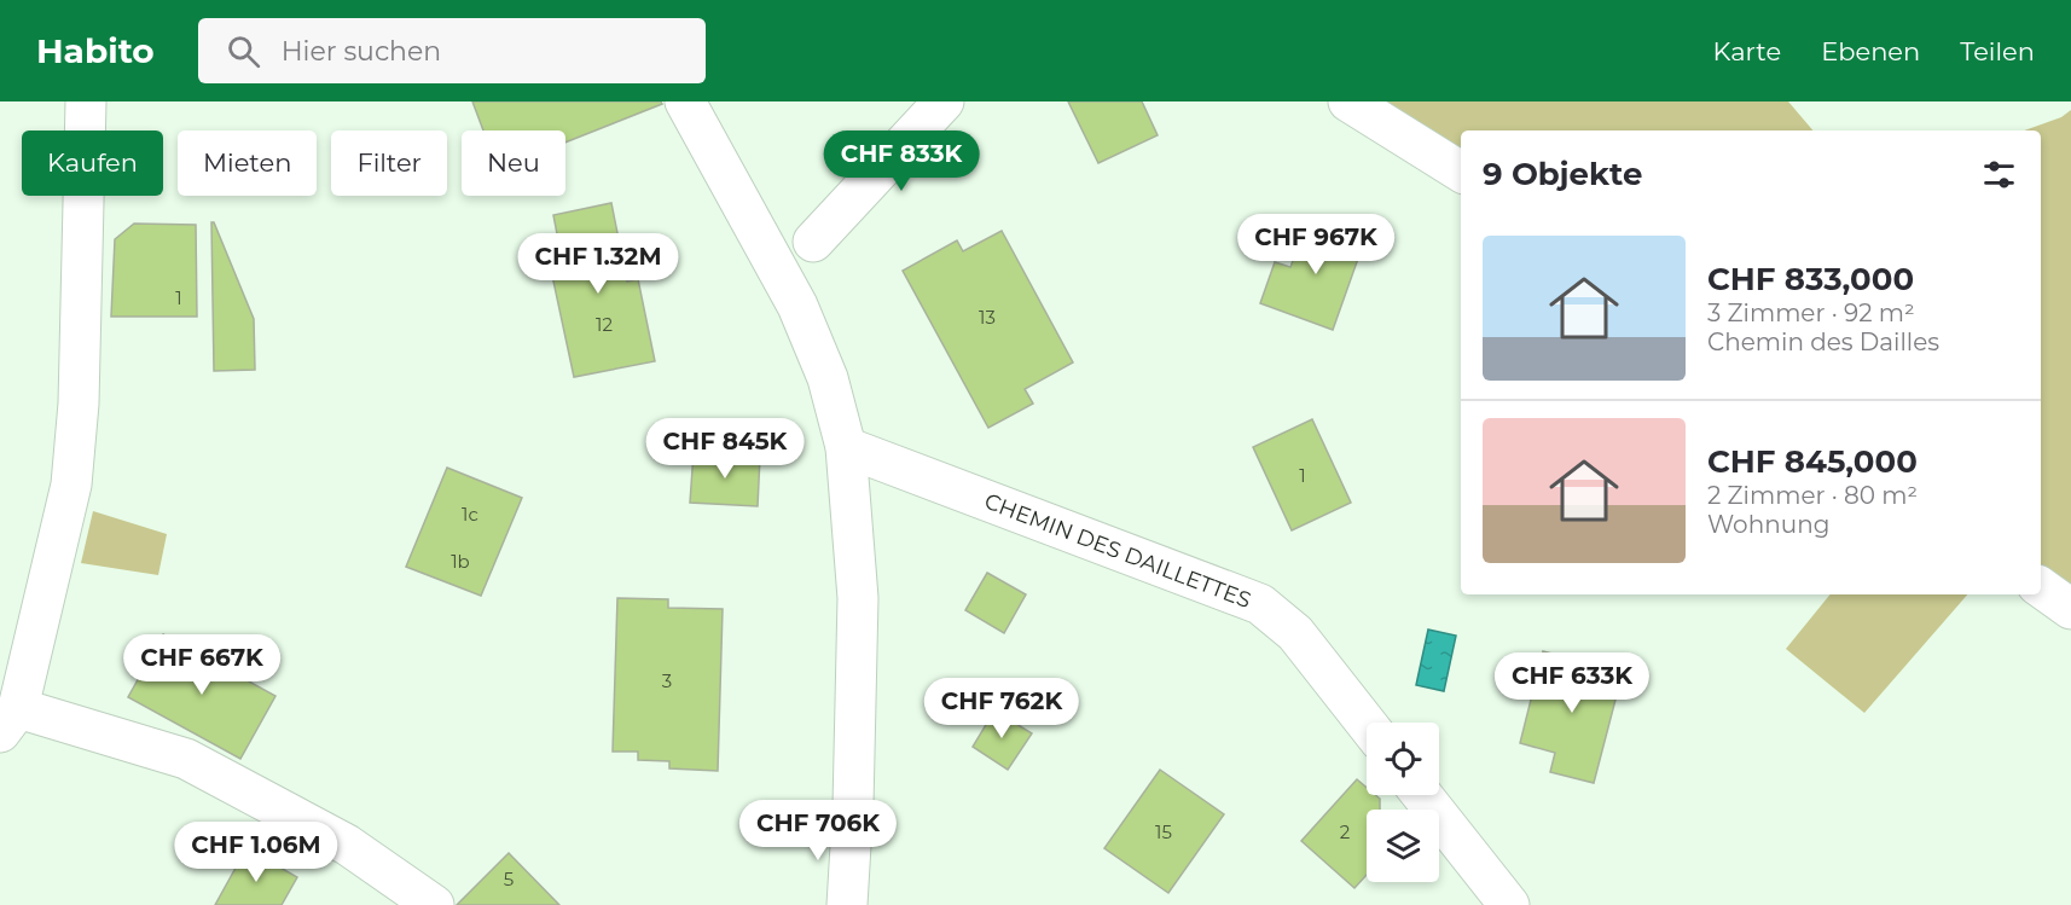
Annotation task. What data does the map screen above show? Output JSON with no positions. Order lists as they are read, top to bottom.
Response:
{
  "streets": {
    "street": ["CHEMIN DES DAILLETTES"]
  },
  "house_numbers": [
    "1",
    "13",
    "12",
    "1",
    "1c",
    "1b",
    "3",
    "15",
    "2",
    "5"
  ],
  "page": {
    "header": "Habito",
    "search": "Hier suchen",
    "nav": ["Karte", "Ebenen", "Teilen"],
    "price": [
      "CHF 833K",
      "CHF 967K",
      "CHF 1.32M",
      "CHF 845K",
      "CHF 667K",
      "CHF 633K",
      "CHF 762K",
      "CHF 706K",
      "CHF 1.06M"
    ],
    "chip": [
      "Kaufen",
      "Mieten",
      "Filter",
      "Neu"
    ],
    "heading": "9 Objekte",
    "list": [
      {
        "name": "CHF 833,000",
        "note": "3 Zimmer · 92 m² · Chemin des Dailles"
      },
      {
        "name": "CHF 845,000",
        "note": "2 Zimmer · 80 m² · Wohnung"
      }
    ]
  }
}
